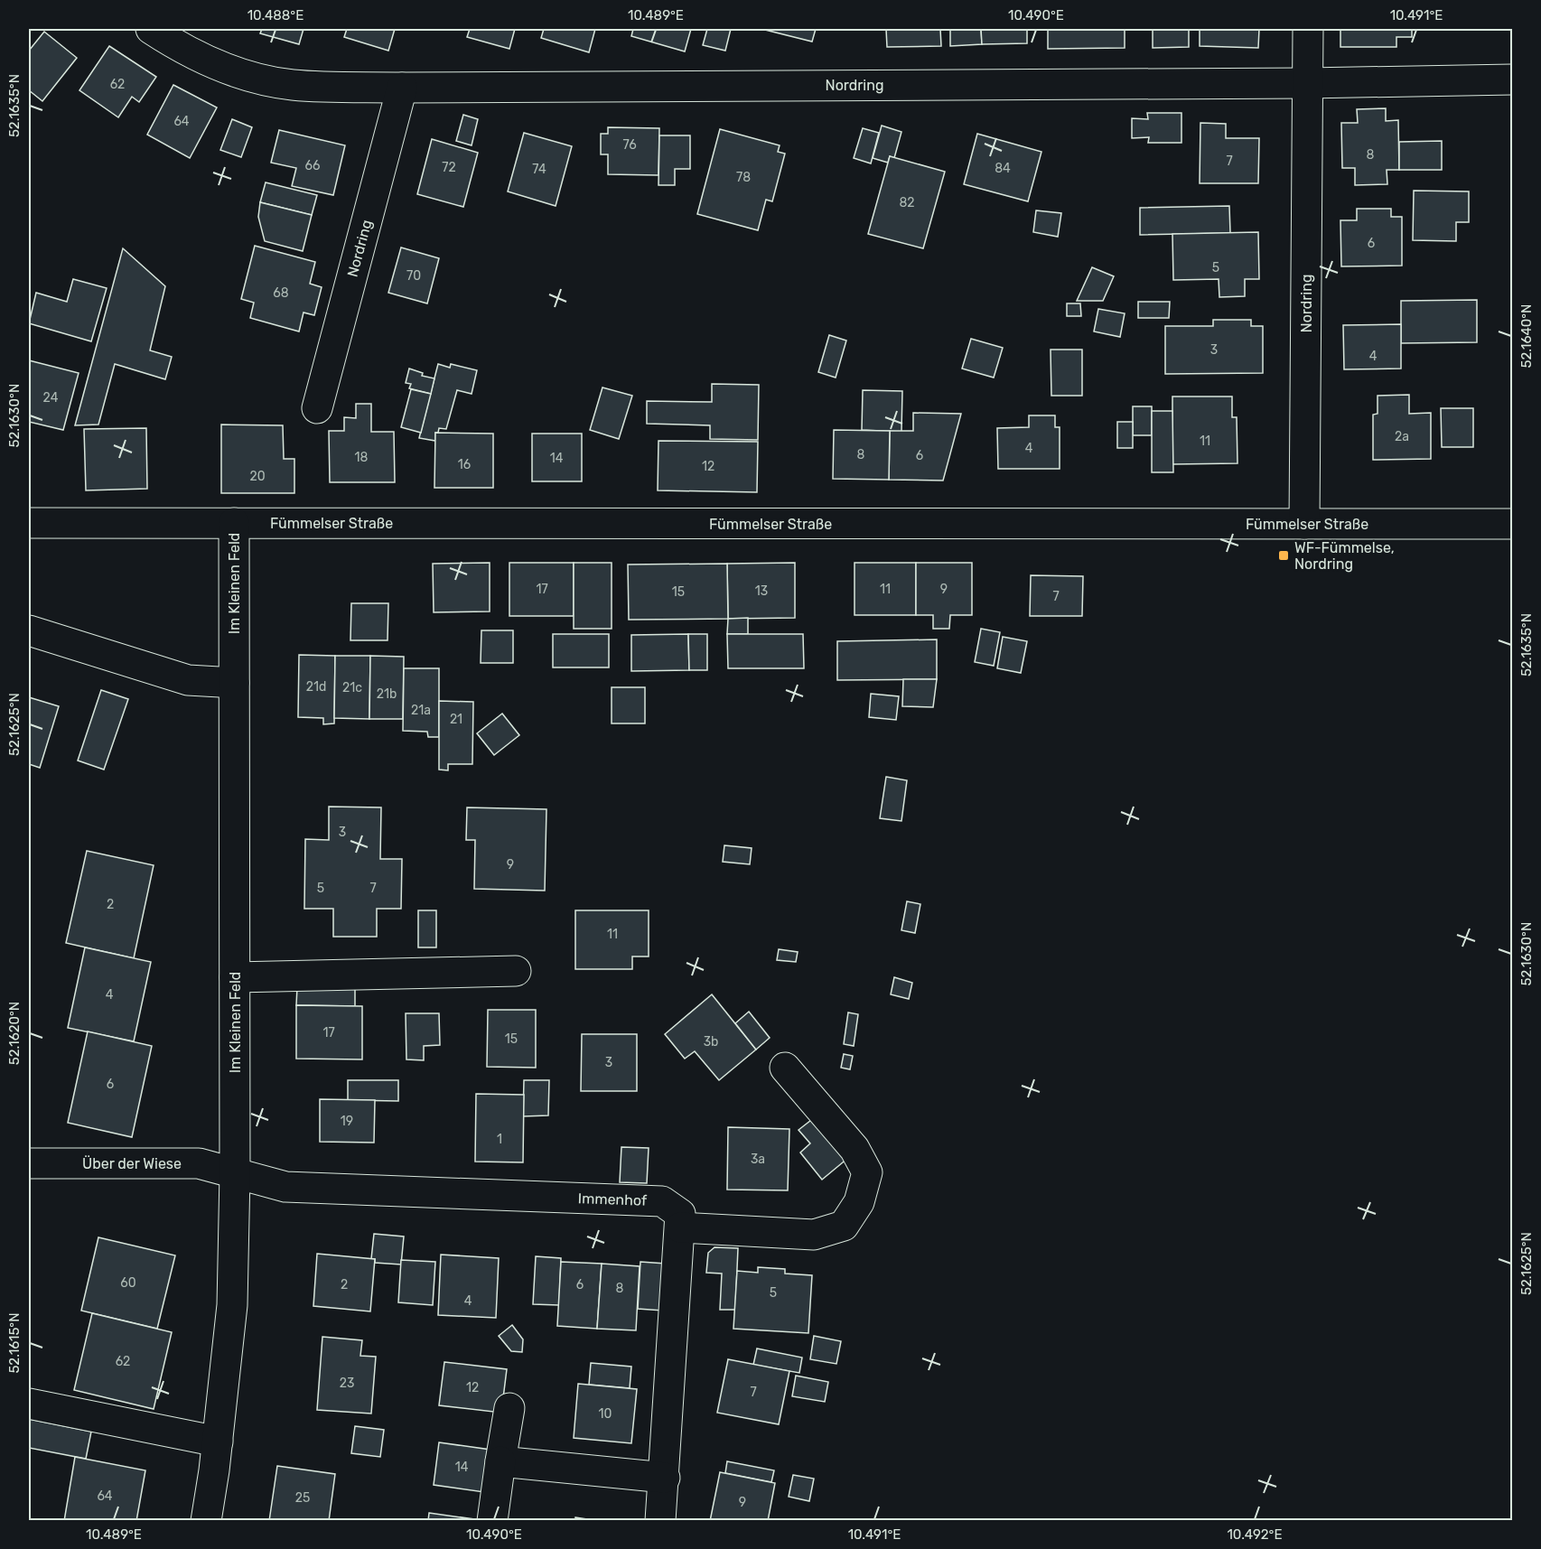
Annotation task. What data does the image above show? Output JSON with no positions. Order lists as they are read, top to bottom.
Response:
{
  "streets": {
    "street": [
      "Nordring",
      "Fümmelser Straße",
      "Im Kleinen Feld",
      "Über der Wiese",
      "Immenhof"
    ]
  },
  "crossings": [
    ["Nordring", "Fümmelser Straße"],
    ["Fümmelser Straße", "Im Kleinen Feld"],
    ["Im Kleinen Feld", "Über der Wiese"],
    ["Im Kleinen Feld", "Immenhof"],
    ["Über der Wiese", "Immenhof"]
  ],
  "places": {
    "transit": ["WF-Fümmelse, Nordring"]
  },
  "house_numbers": [
    "62",
    "64",
    "76",
    "8",
    "7",
    "66",
    "72",
    "84",
    "74",
    "78",
    "82",
    "6",
    "5",
    "70",
    "68",
    "3",
    "4",
    "24",
    "2a",
    "11",
    "4",
    "8",
    "6",
    "18",
    "14",
    "16",
    "12",
    "20",
    "17",
    "11",
    "9",
    "13",
    "15",
    "7",
    "21d",
    "21c",
    "21b",
    "21a",
    "21",
    "3",
    "9",
    "5",
    "7",
    "2",
    "11",
    "4",
    "17",
    "15",
    "3b",
    "3",
    "6",
    "19",
    "1",
    "3a",
    "60",
    "2",
    "6",
    "8",
    "5",
    "4",
    "62",
    "23",
    "12",
    "7",
    "10",
    "14",
    "64",
    "25",
    "9"
  ],
  "coordinates": [
    "10.488°E",
    "10.489°E",
    "10.490°E",
    "10.491°E",
    "52.1635°N",
    "52.1640°N",
    "52.1630°N",
    "52.1625°N",
    "52.1620°N",
    "52.1615°N",
    "10.492°E"
  ]
}
